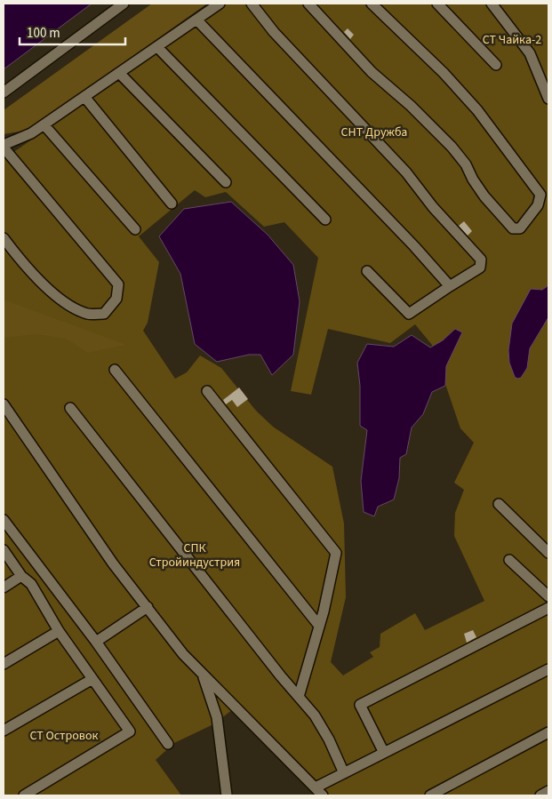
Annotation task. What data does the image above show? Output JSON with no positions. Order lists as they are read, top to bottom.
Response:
{
  "parks": [
    "СТ Чайка-2",
    "СНТ Дружба",
    "СПК Стройиндустрия",
    "СТ Островок"
  ],
  "scale_bar": "100 m"
}
